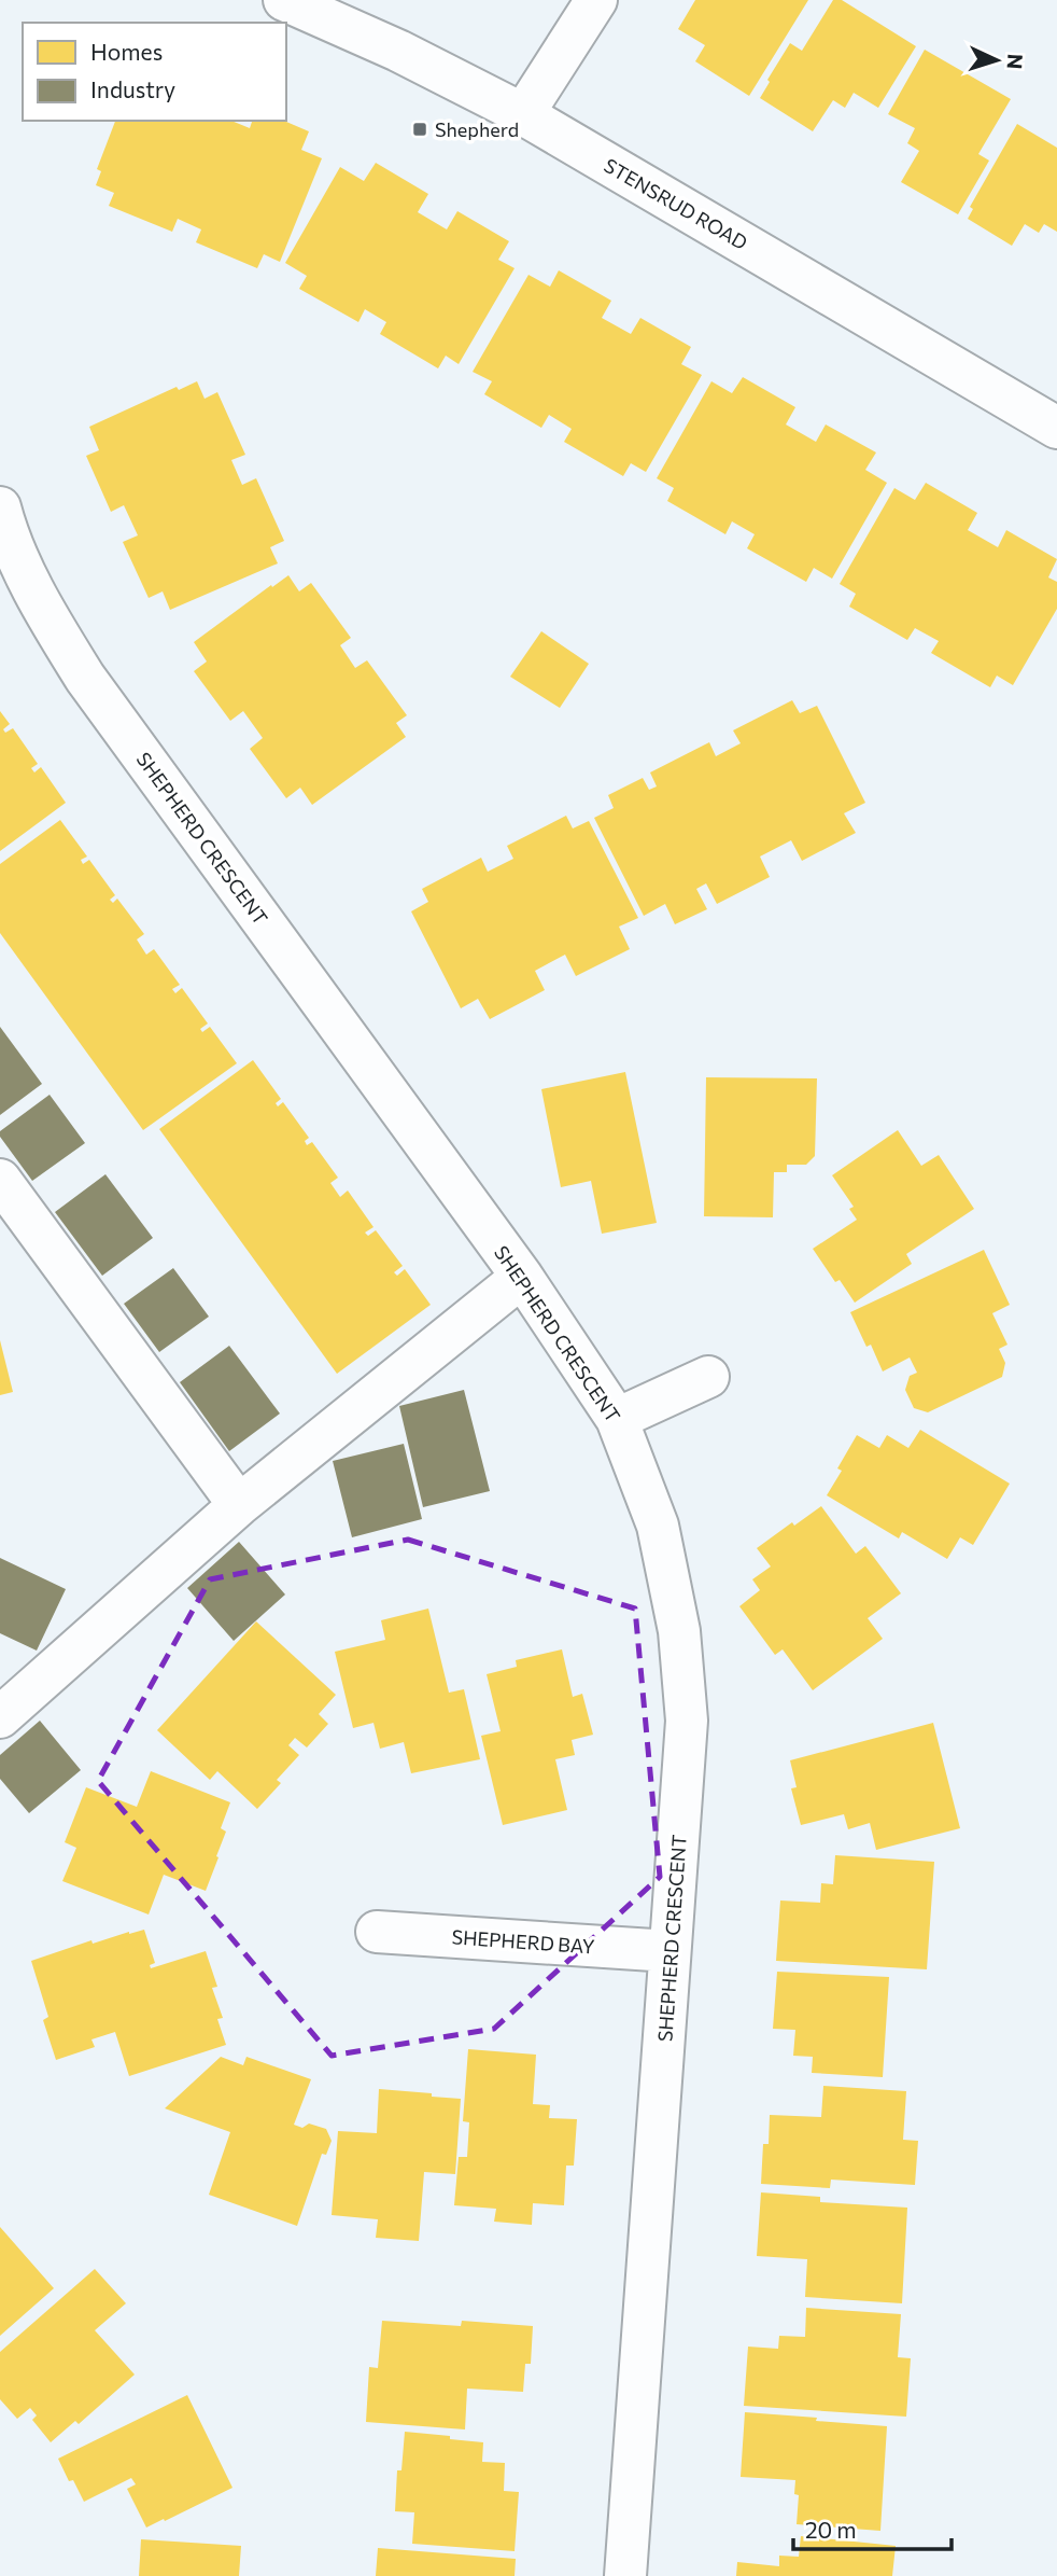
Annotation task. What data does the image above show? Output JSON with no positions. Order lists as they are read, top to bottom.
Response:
{
  "streets": {
    "street": ["STENSRUD ROAD", "SHEPHERD CRESCENT", "SHEPHERD BAY"]
  },
  "crossings": [
    ["SHEPHERD CRESCENT", "SHEPHERD BAY"]
  ],
  "places": {
    "transit": ["Shepherd"]
  },
  "legend": ["Homes", "Industry"],
  "scale_bar": "20 m",
  "north": "right"
}
